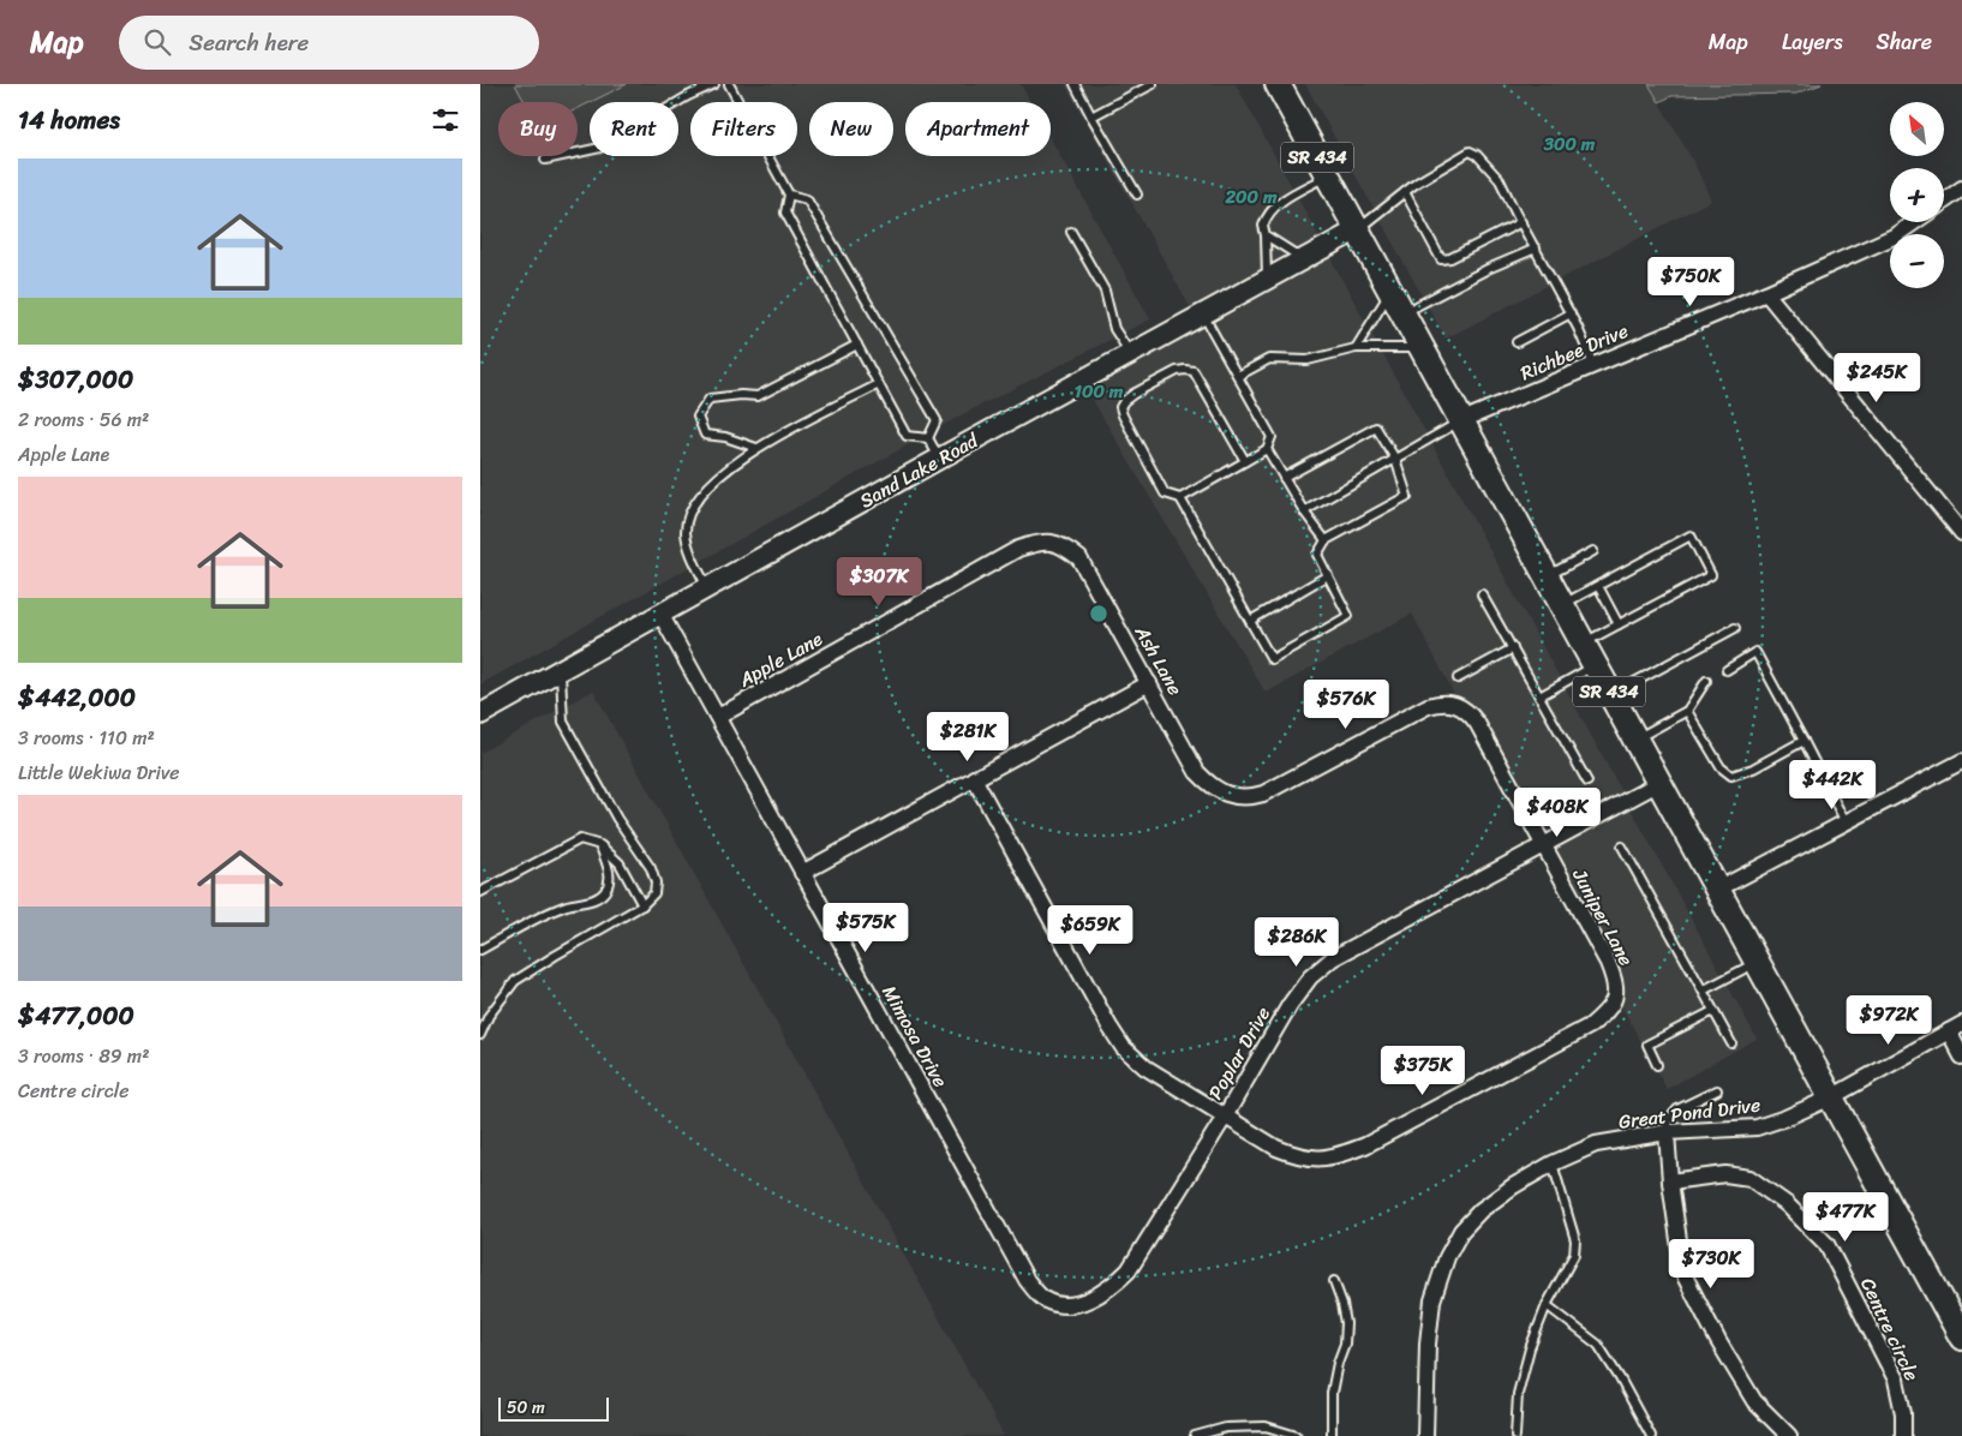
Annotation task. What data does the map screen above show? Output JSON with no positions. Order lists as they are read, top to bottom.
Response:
{
  "streets": {
    "main road": ["SR 434"],
    "street": [
      "Richbee Drive",
      "Sand Lake Road",
      "Apple Lane",
      "Ash Lane",
      "Juniper Lane",
      "Mimosa Drive",
      "Poplar Drive",
      "Great Pond Drive",
      "Centre circle"
    ]
  },
  "crossings": [
    ["SR 434", "Richbee Drive"],
    ["SR 434", "Sand Lake Road"],
    ["SR 434", "Poplar Drive"],
    ["SR 434", "Great Pond Drive"],
    ["Sand Lake Road", "Mimosa Drive"],
    ["Apple Lane", "Ash Lane"],
    ["Apple Lane", "Mimosa Drive"],
    ["Ash Lane", "Juniper Lane"],
    ["Juniper Lane", "Poplar Drive"],
    ["Mimosa Drive", "Poplar Drive"]
  ],
  "scale_bar": "50 m",
  "north": "top left",
  "page": {
    "header": "Map",
    "search": "Search here",
    "nav": ["Map", "Layers", "Share"],
    "heading": "14 homes",
    "map_buttons": ["+", "−"],
    "chip": [
      "Buy",
      "Rent",
      "Filters",
      "New",
      "Apartment"
    ],
    "list": [
      {
        "name": "$307,000",
        "note": "2 rooms · 56 m² · Apple Lane"
      },
      {
        "name": "$442,000",
        "note": "3 rooms · 110 m² · Little Wekiwa Drive"
      },
      {
        "name": "$477,000",
        "note": "3 rooms · 89 m² · Centre circle"
      }
    ],
    "price": [
      "$750K",
      "$245K",
      "$307K",
      "$576K",
      "$281K",
      "$442K",
      "$408K",
      "$575K",
      "$659K",
      "$286K",
      "$972K",
      "$375K",
      "$477K",
      "$730K"
    ],
    "scale": "50 m"
  },
  "rings": ["300 m", "200 m", "100 m"]
}
